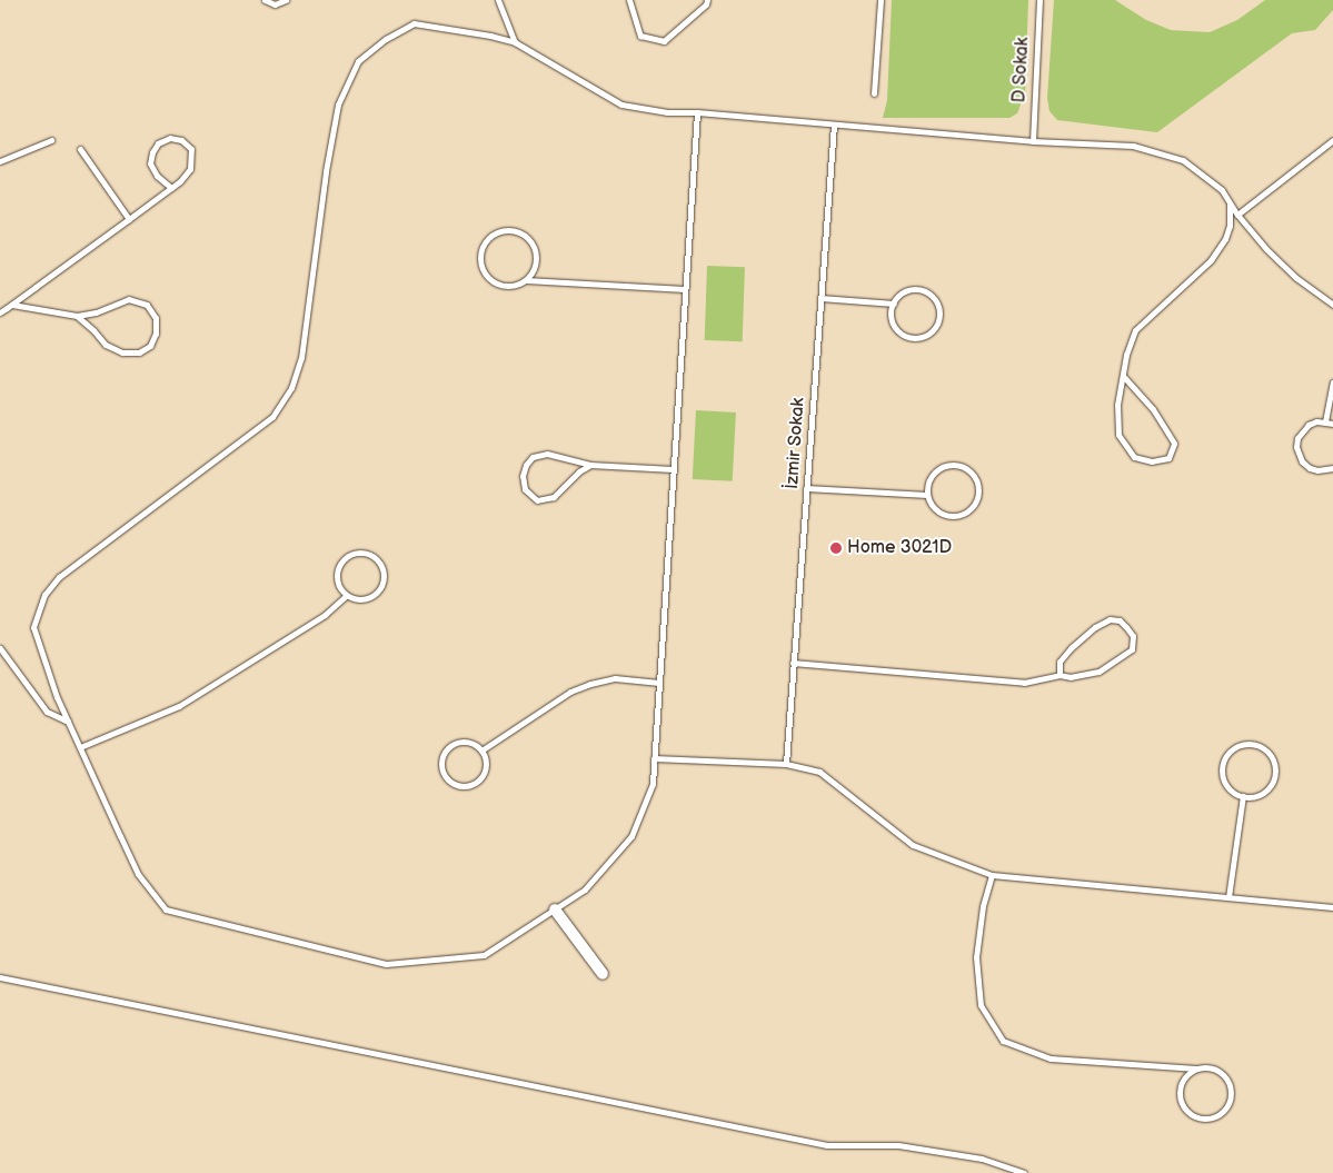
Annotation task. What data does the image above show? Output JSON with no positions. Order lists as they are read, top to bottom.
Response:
{
  "streets": {
    "lane": ["D Sokak", "İzmir Sokak"]
  },
  "places": ["Home 3021D"]
}
